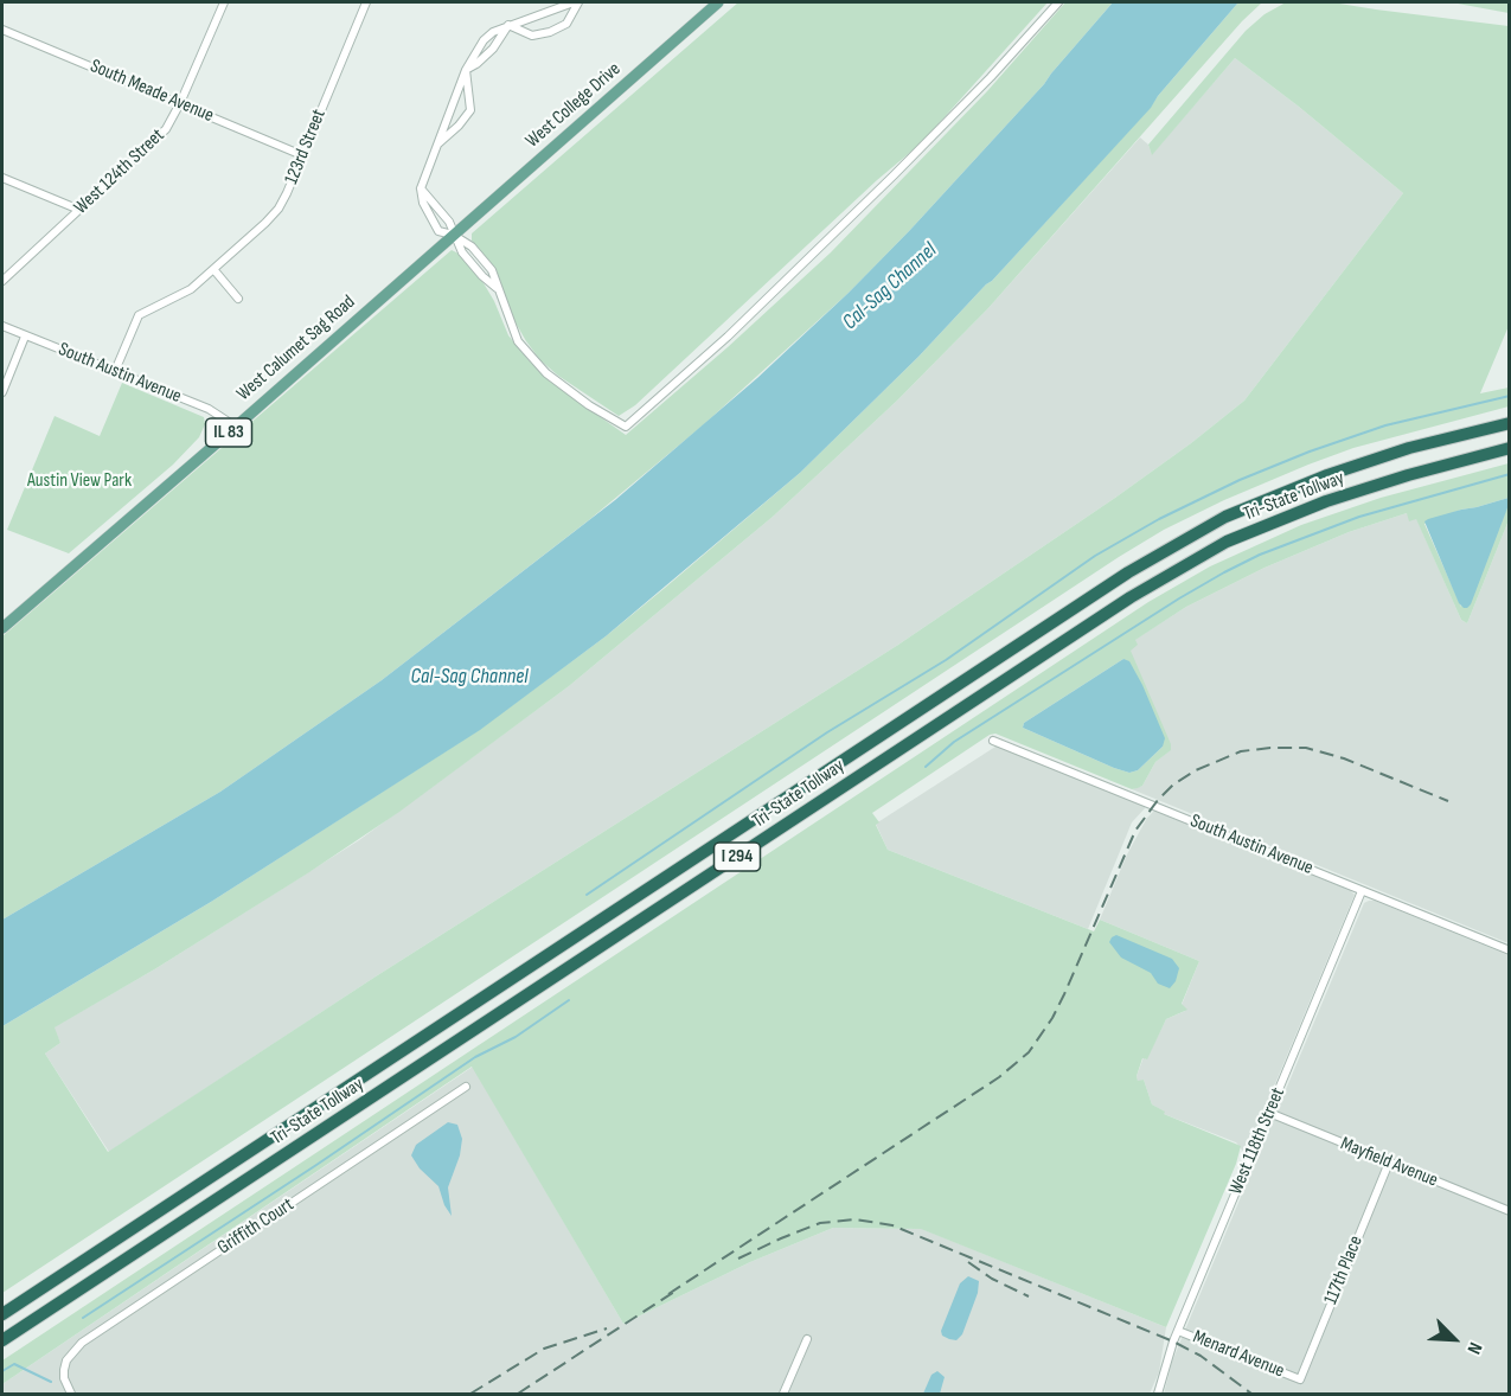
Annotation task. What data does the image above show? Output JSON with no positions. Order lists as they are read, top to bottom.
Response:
{
  "streets": {
    "highway": ["Tri-State Tollway", "I 294"],
    "main road": ["West College Drive", "West Calumet Sag Road", "IL 83"],
    "street": [
      "South Meade Avenue",
      "123rd Street",
      "West 124th Street",
      "South Austin Avenue",
      "West 118th Street",
      "Mayfield Avenue",
      "Griffith Court",
      "117th Place",
      "Menard Avenue"
    ]
  },
  "crossings": [
    ["South Meade Avenue", "123rd Street"],
    ["South Meade Avenue", "West 124th Street"],
    ["West College Drive", "West Calumet Sag Road"],
    ["123rd Street", "South Austin Avenue"],
    ["West Calumet Sag Road", "South Austin Avenue"],
    ["South Austin Avenue", "West 118th Street"],
    ["West 118th Street", "Mayfield Avenue"],
    ["West 118th Street", "Menard Avenue"],
    ["Mayfield Avenue", "117th Place"],
    ["117th Place", "Menard Avenue"]
  ],
  "water": ["Cal-Sag Channel"],
  "parks": ["Austin View Park"],
  "north": "bottom right"
}
